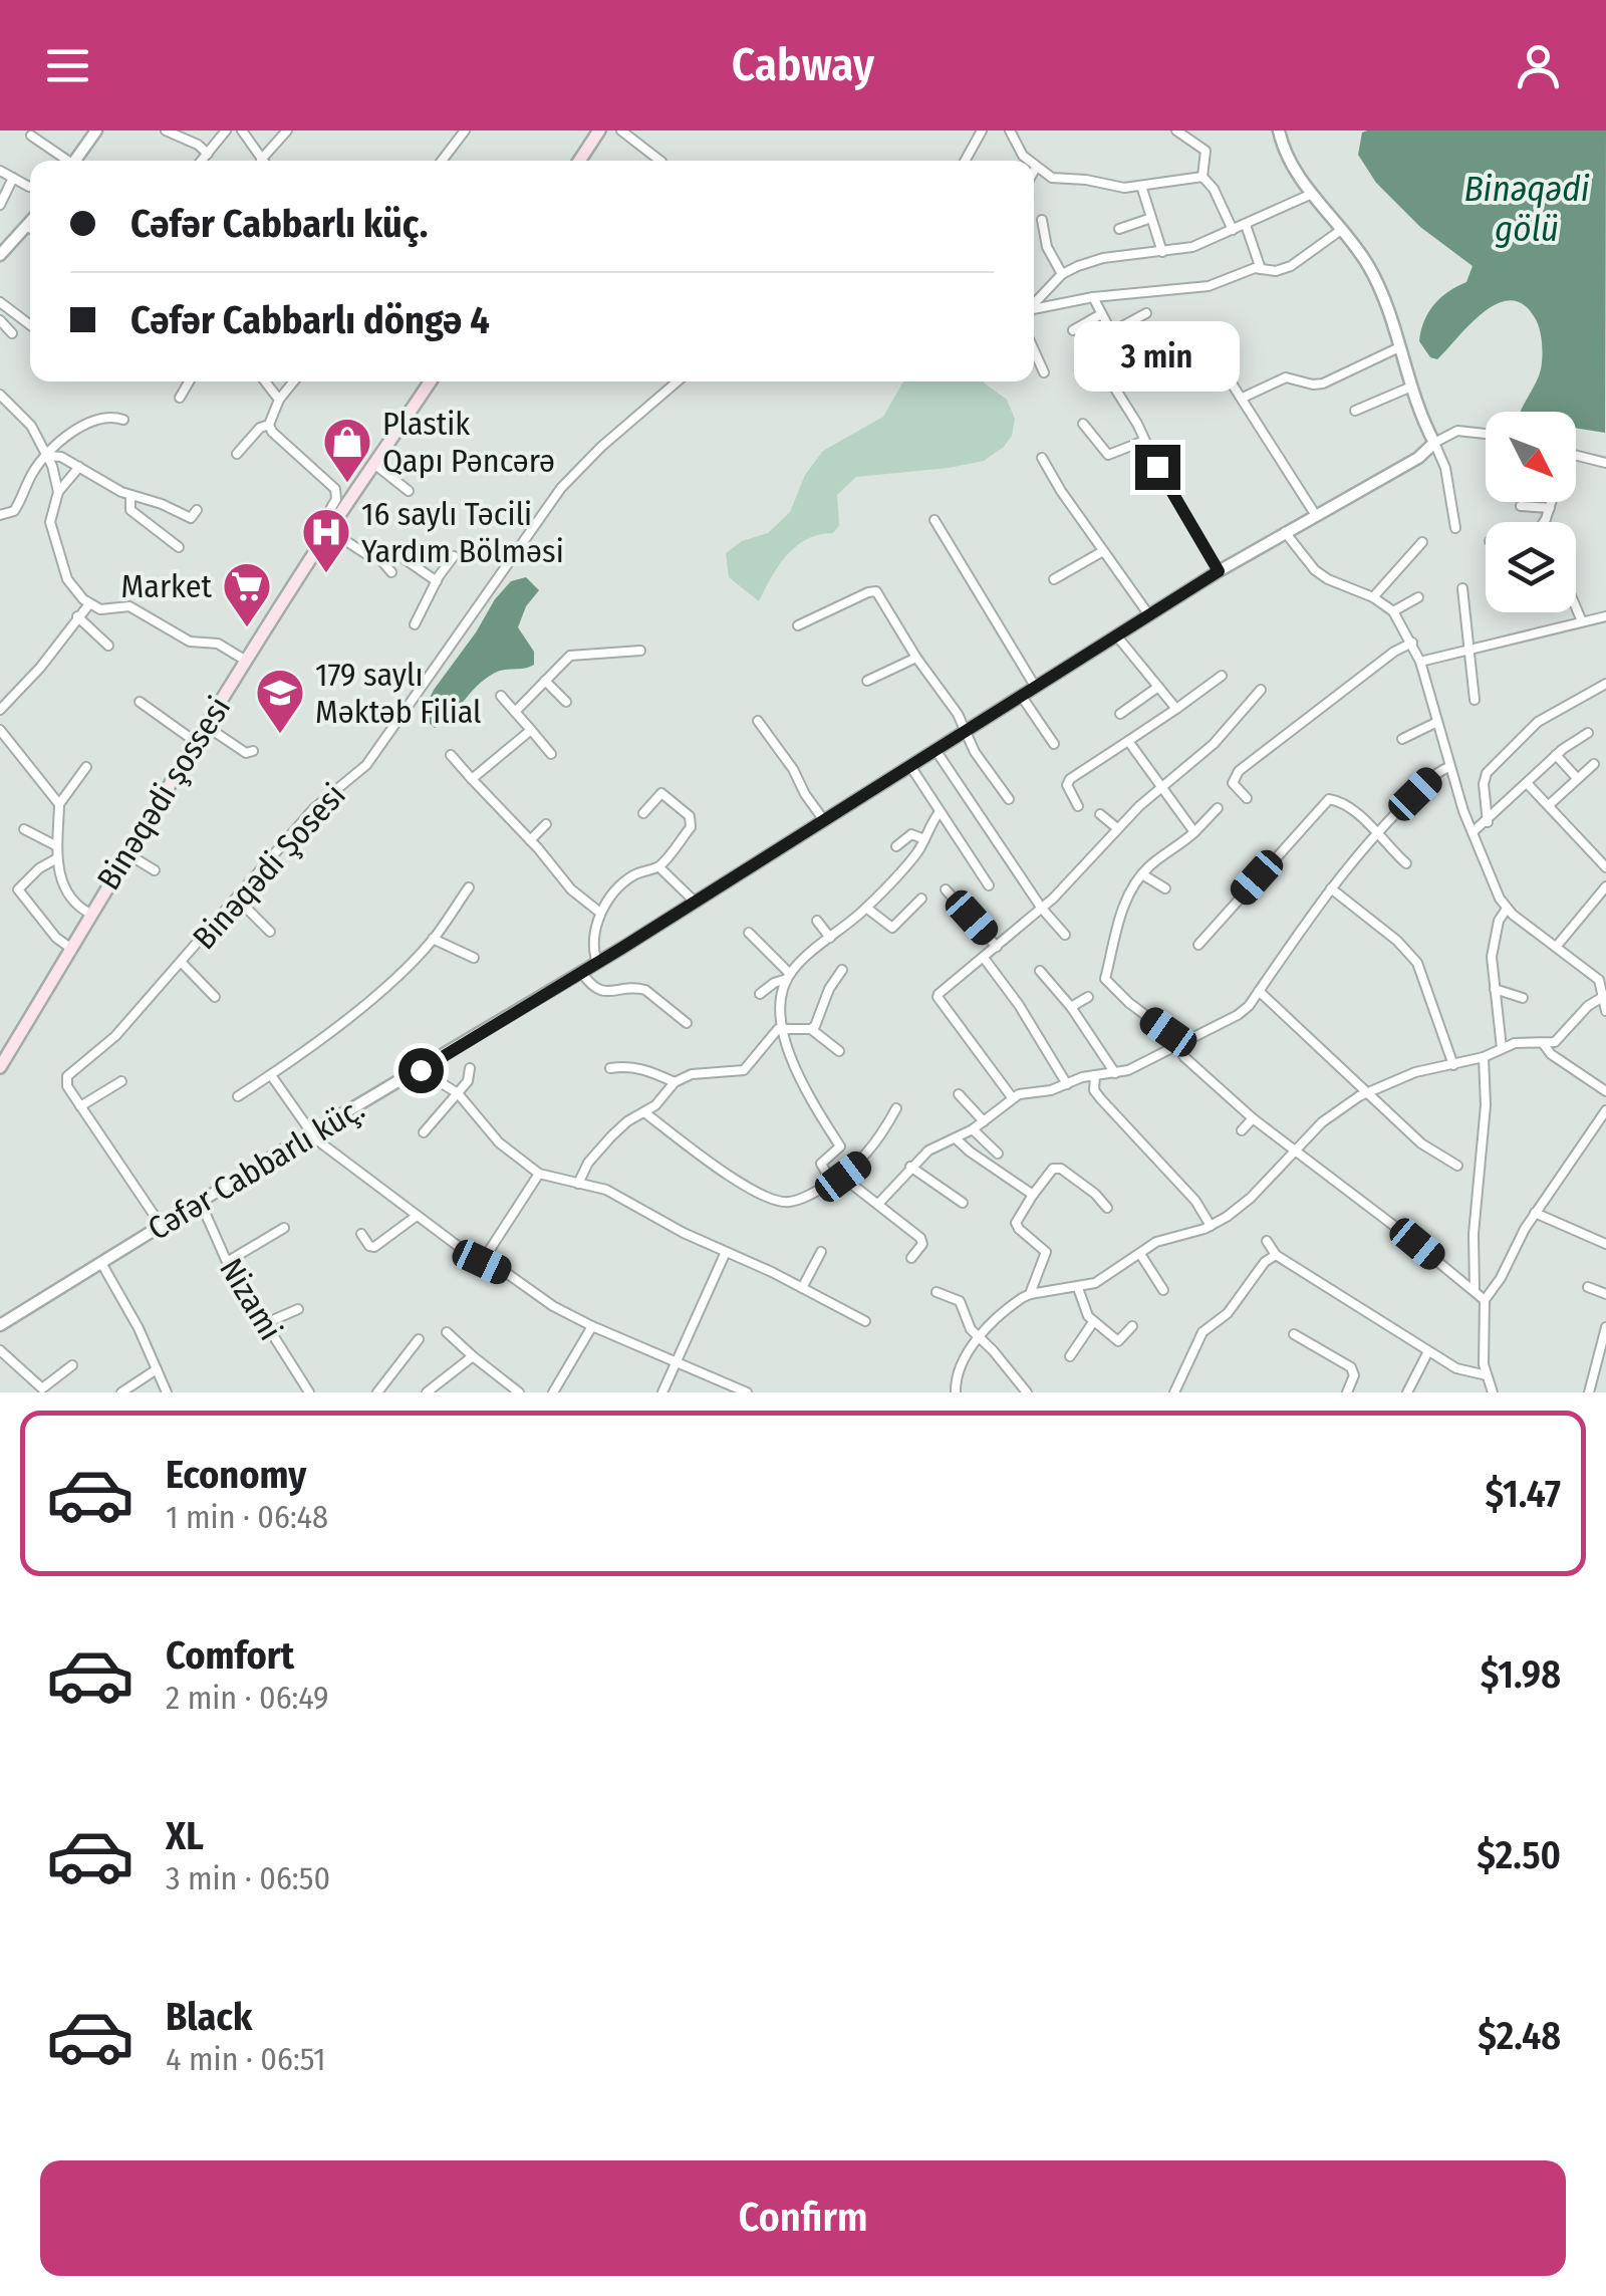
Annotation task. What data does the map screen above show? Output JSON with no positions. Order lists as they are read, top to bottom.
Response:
{
  "streets": {
    "main road": ["Binəqədi şossesi"],
    "street": ["Binəqədi Şosesi", "Cəfər Cabbarlı küç.", "Nizami"]
  },
  "crossings": [
    ["Cəfər Cabbarlı küç.", "Nizami"]
  ],
  "water": ["Binəqədi gölü"],
  "places": {
    "shop": ["Plastik Qapı Pəncərə"],
    "hospital": ["16 saylı Təcili Yardım Bölməsi"],
    "supermarket": ["Market"],
    "school or university": ["179 saylı Məktəb Filial"]
  },
  "north": "bottom right",
  "page": {
    "header": "Cabway",
    "banner": ["Cəfər Cabbarlı küç.", "Cəfər Cabbarlı döngə 4"],
    "bubble": "3 min",
    "list": [
      {
        "name": "Economy",
        "note": "1 min · 06:48",
        "value": "$1.47"
      },
      {
        "name": "Comfort",
        "note": "2 min · 06:49",
        "value": "$1.98"
      },
      {
        "name": "XL",
        "note": "3 min · 06:50",
        "value": "$2.50"
      },
      {
        "name": "Black",
        "note": "4 min · 06:51",
        "value": "$2.48"
      }
    ],
    "buttons": "Confirm"
  }
}
